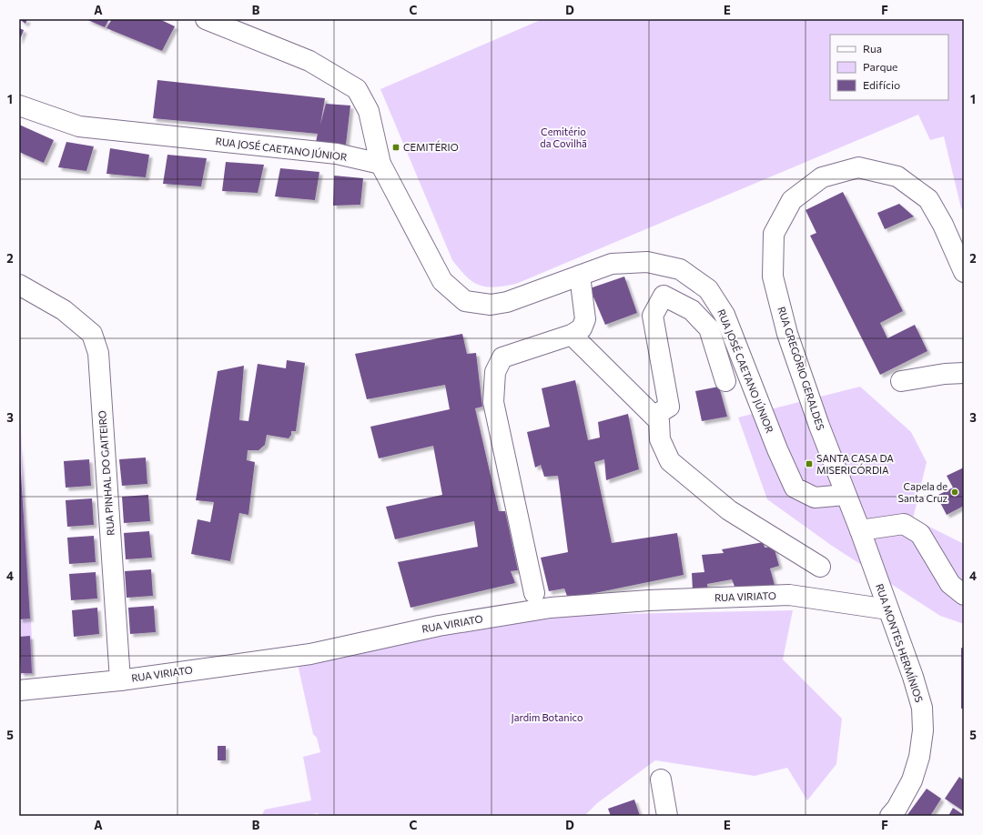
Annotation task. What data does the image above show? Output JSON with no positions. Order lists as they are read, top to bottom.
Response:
{
  "streets": {
    "street": [
      "RUA JOSÉ CAETANO JÚNIOR",
      "RUA GREGÓRIO GERALDES",
      "RUA PINHAL DO GAITEIRO",
      "RUA VIRIATO",
      "RUA MONTES HERMÍNIOS"
    ]
  },
  "crossings": [
    ["RUA JOSÉ CAETANO JÚNIOR", "RUA GREGÓRIO GERALDES"],
    ["RUA GREGÓRIO GERALDES", "RUA MONTES HERMÍNIOS"],
    ["RUA PINHAL DO GAITEIRO", "RUA VIRIATO"],
    ["RUA VIRIATO", "RUA MONTES HERMÍNIOS"]
  ],
  "parks": ["Cemitério da Covilhã", "Jardim Botanico"],
  "places": {
    "transit": ["CEMITÉRIO", "SANTA CASA DA MISERICÓRDIA"],
    "other": ["Capela de Santa Cruz"]
  },
  "legend": ["Rua", "Parque", "Edifício"],
  "grid": {
    "columns": [
      "A",
      "B",
      "C",
      "D",
      "E",
      "F"
    ],
    "rows": [
      "1",
      "2",
      "3",
      "4",
      "5"
    ]
  }
}
